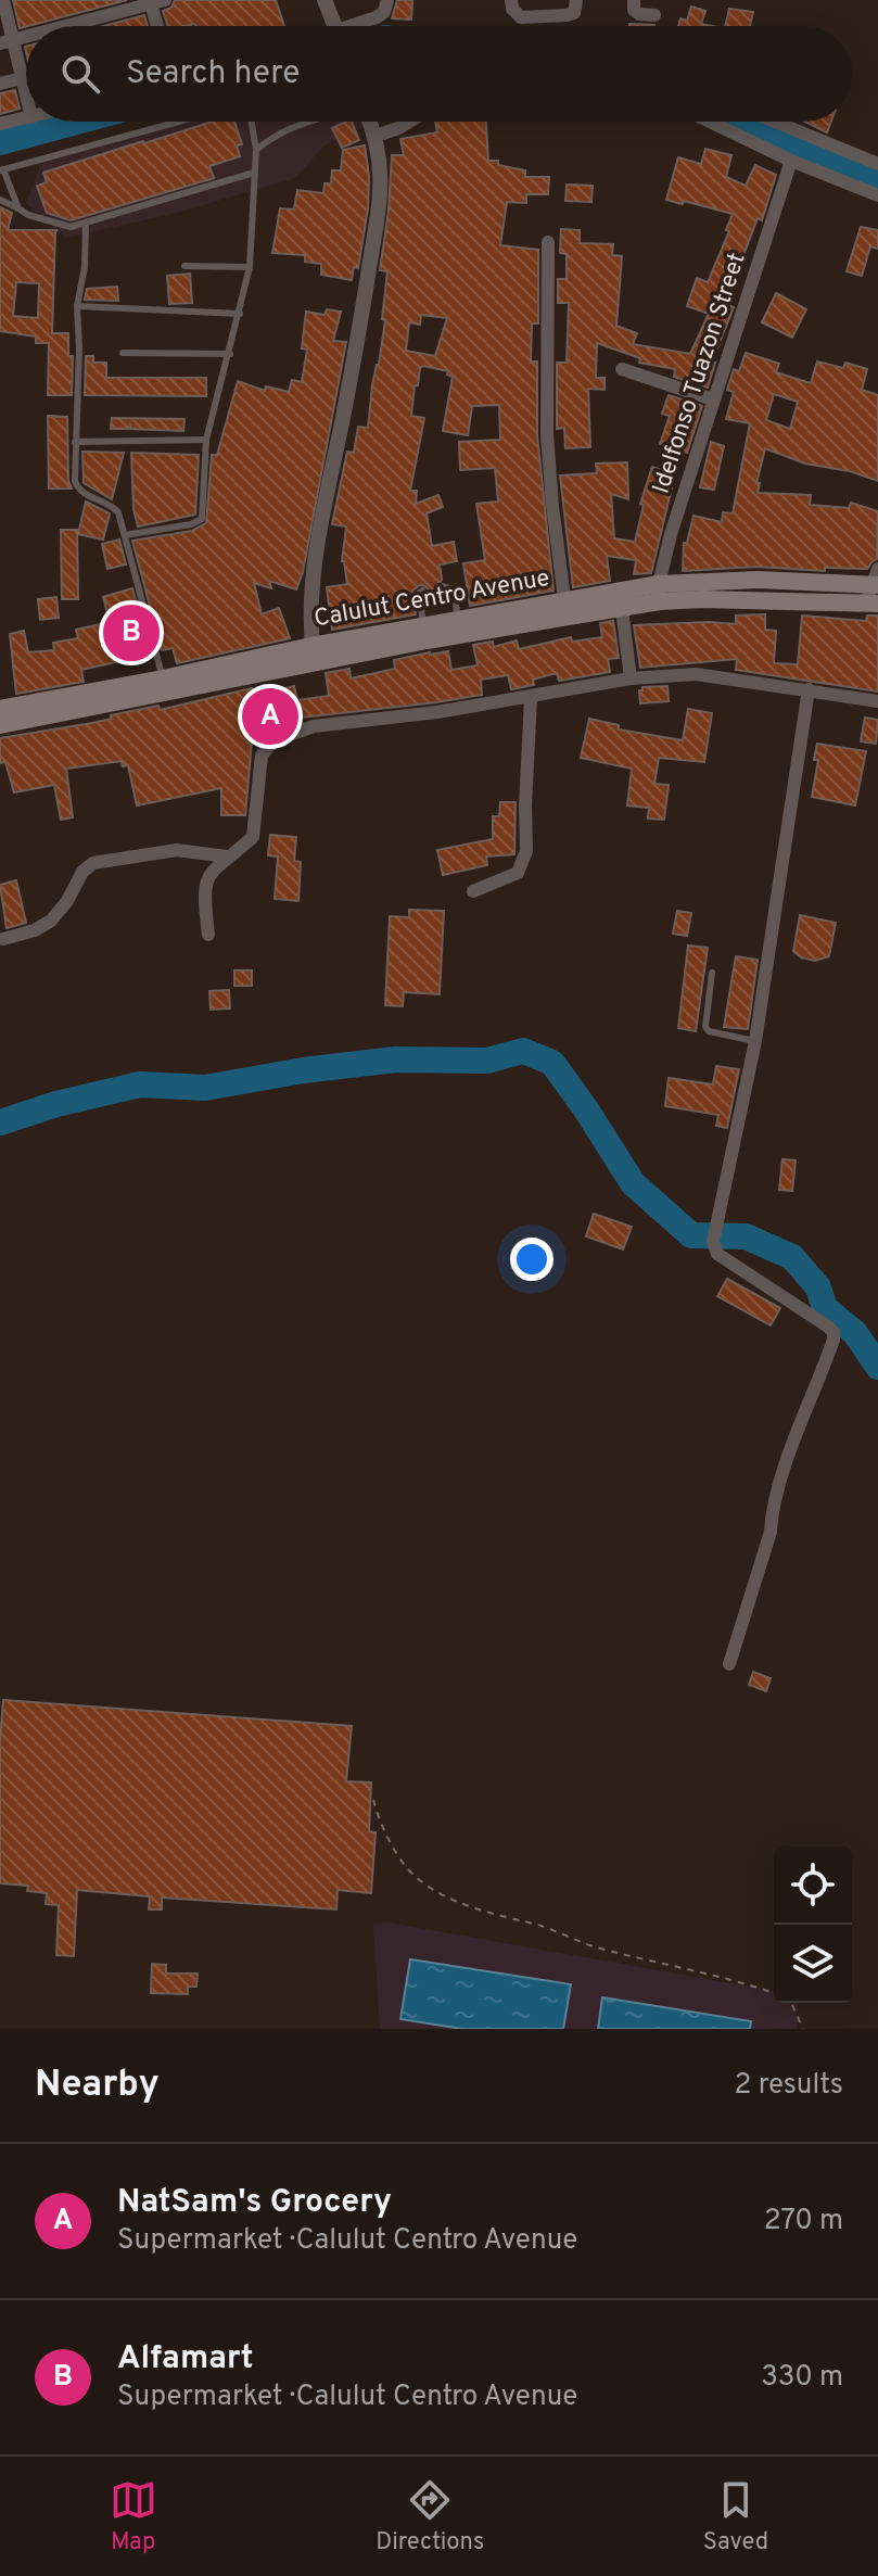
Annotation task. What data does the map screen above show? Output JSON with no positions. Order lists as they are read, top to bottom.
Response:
{
  "streets": {
    "main road": ["Calulut Centro Avenue"],
    "street": ["Idelfonso Tuazon Street"]
  },
  "crossings": [
    ["Idelfonso Tuazon Street", "Calulut Centro Avenue"]
  ],
  "page": {
    "search": "Search here",
    "pins": ["B", "A"],
    "heading": ["Nearby", "2 results"],
    "list": [
      {
        "mark": "A",
        "name": "NatSam's Grocery",
        "note": "Supermarket · Calulut Centro Avenue",
        "value": "270 m"
      },
      {
        "mark": "B",
        "name": "Alfamart",
        "note": "Supermarket · Calulut Centro Avenue",
        "value": "330 m"
      }
    ],
    "nav": ["Map", "Directions", "Saved"]
  }
}
